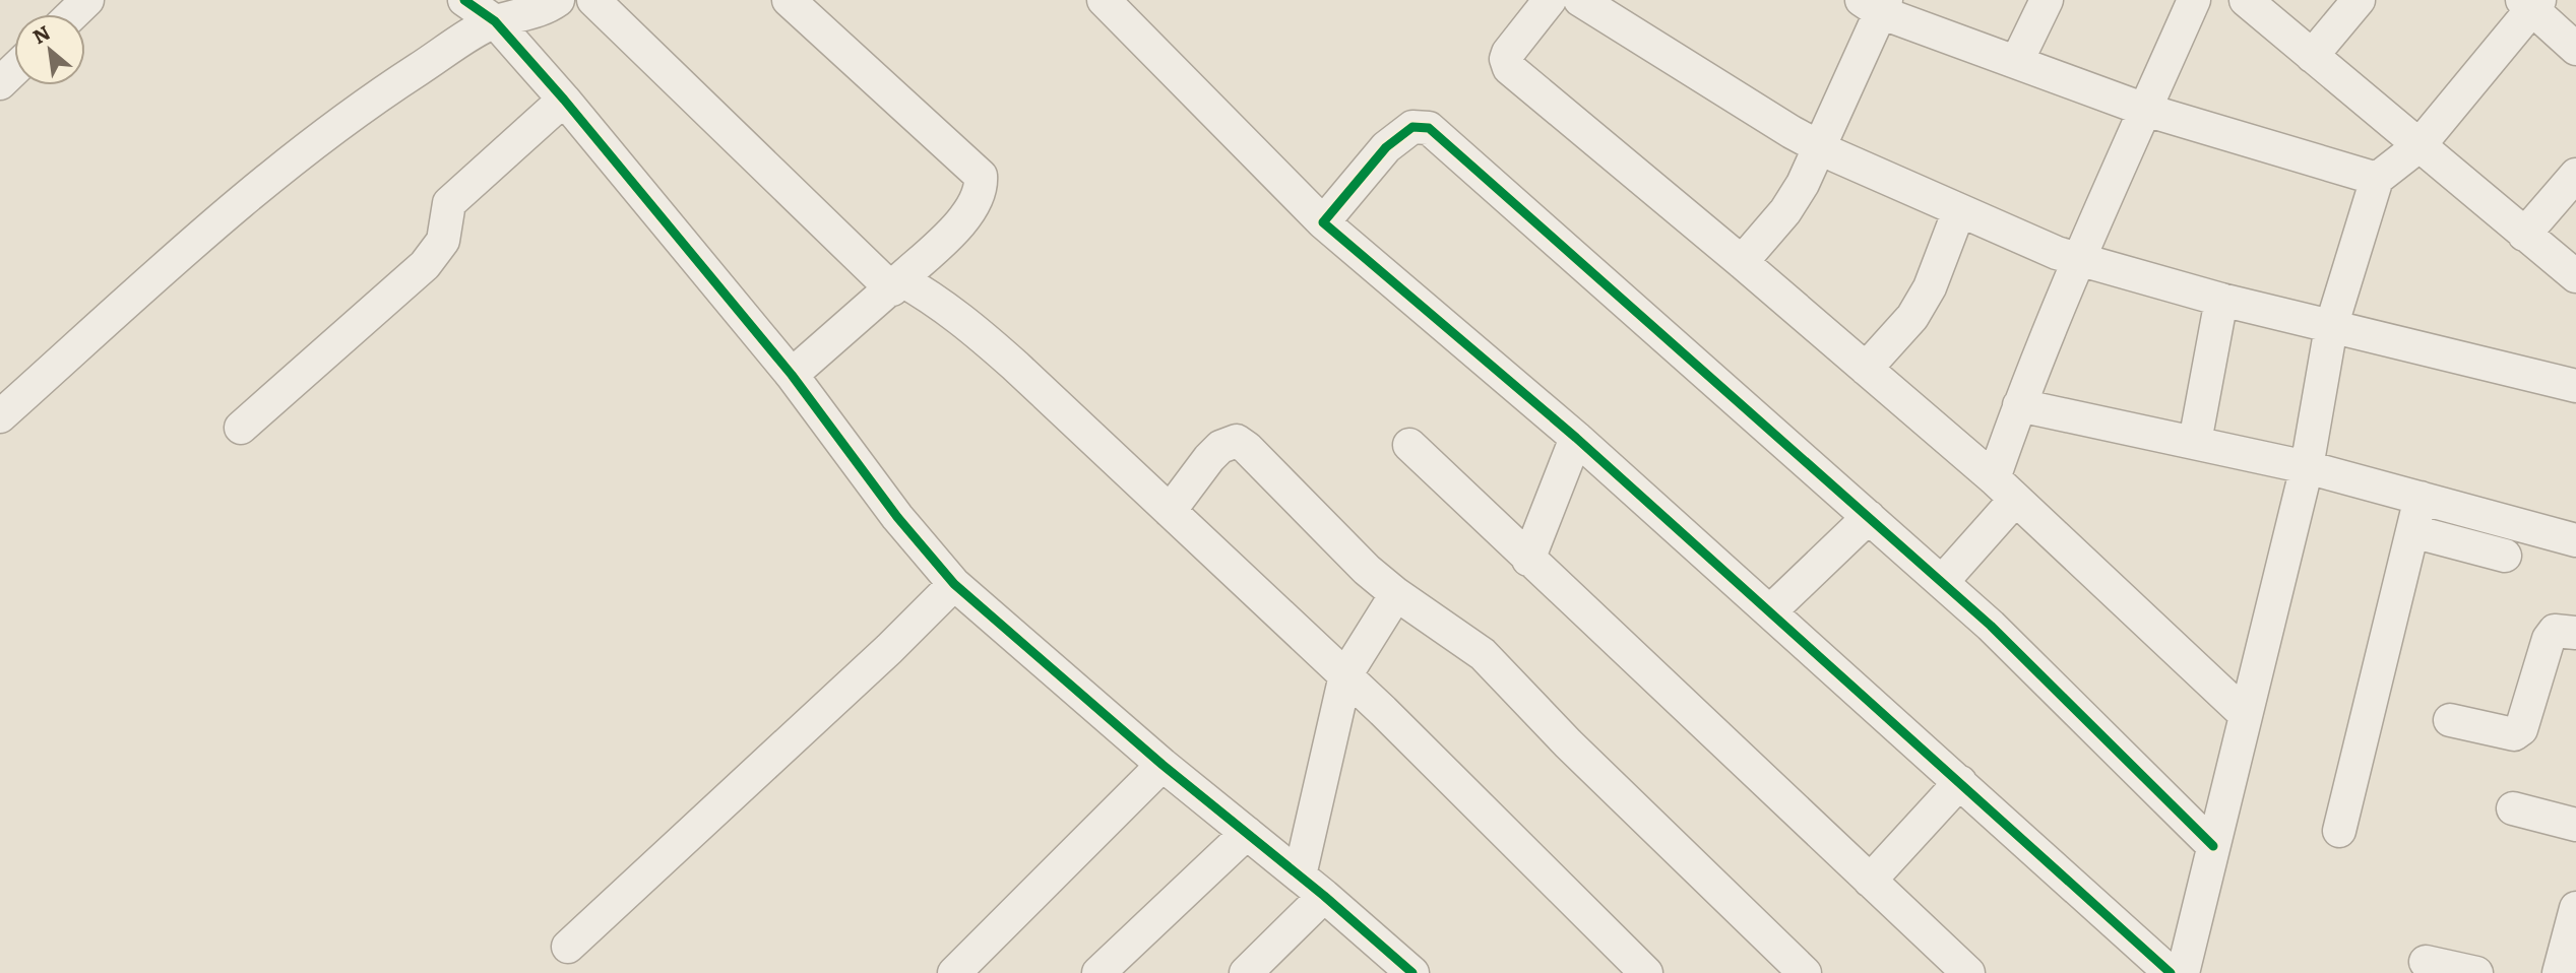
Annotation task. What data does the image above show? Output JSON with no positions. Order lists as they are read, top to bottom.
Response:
{
  "north": "top left"
}
